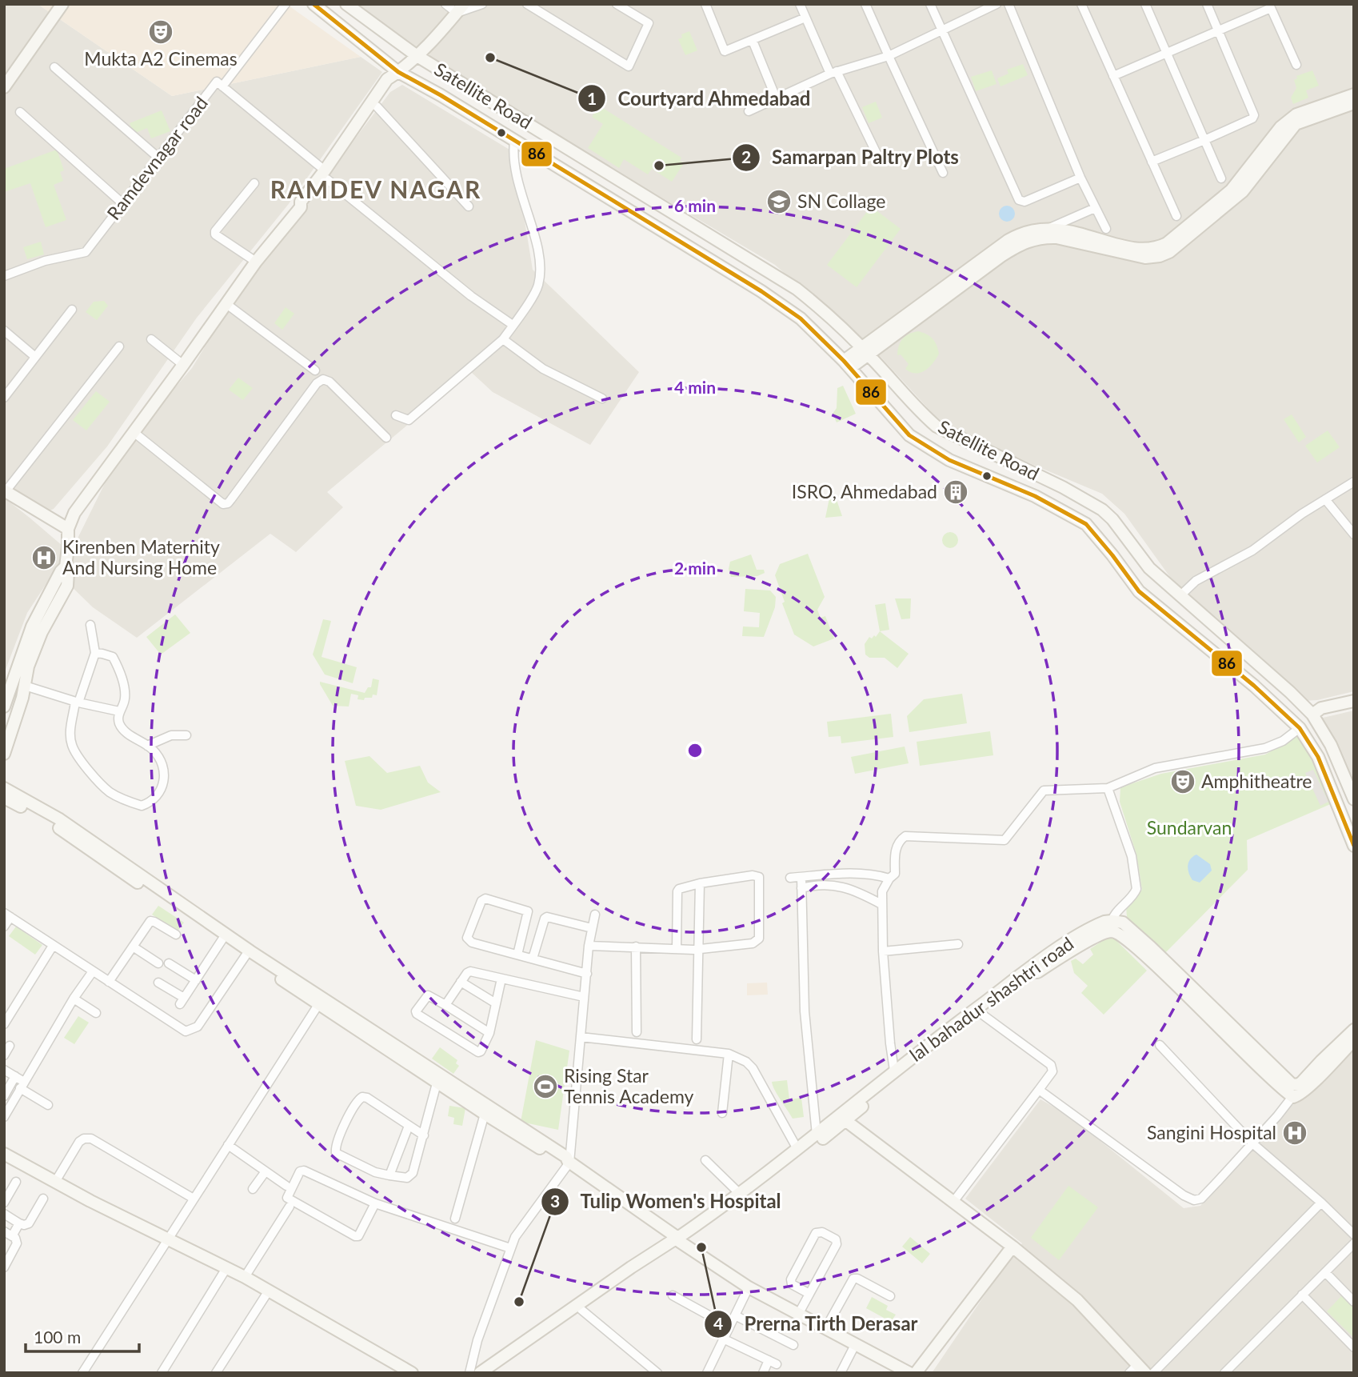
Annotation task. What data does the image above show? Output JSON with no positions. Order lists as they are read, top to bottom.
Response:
{
  "streets": {
    "street": ["Satellite Road", "Ramdevnagar road", "lal bahadur shashtri road"]
  },
  "districts": ["RAMDEV NAGAR"],
  "parks": ["Sundarvan"],
  "places": {
    "theatre": ["Mukta A2 Cinemas", "Amphitheatre"],
    "other": [
      "Courtyard Ahmedabad",
      "Samarpan Paltry Plots",
      "Prerna Tirth Derasar",
      "Tulip Women's Hospital"
    ],
    "school or university": ["SN Collage"],
    "building": ["ISRO, Ahmedabad"],
    "hospital": ["Kirenben Maternity And Nursing Home", "Sangini Hospital"],
    "sports": ["Rising Star Tennis Academy"]
  },
  "lines": ["transit line 86"],
  "scale_bar": "100 m",
  "rings": ["6 min", "4 min", "2 min"]
}
